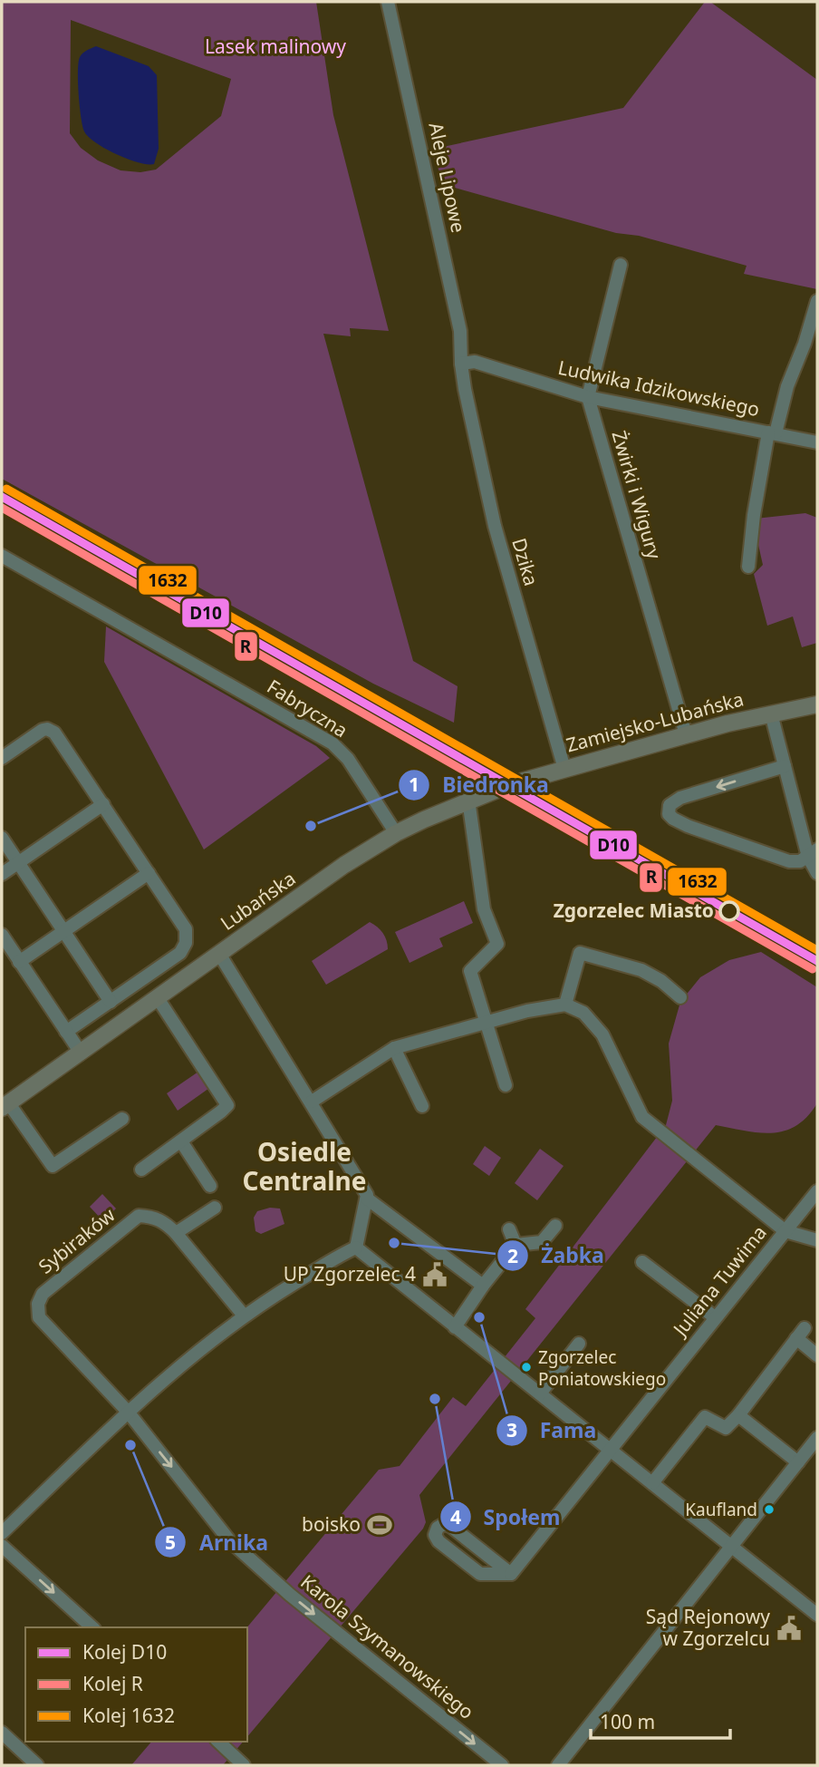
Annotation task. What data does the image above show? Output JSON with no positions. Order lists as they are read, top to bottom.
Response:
{
  "streets": {
    "main road": ["Zamiejsko-Lubańska", "Lubańska"],
    "street": [
      "Aleje Lipowe",
      "Ludwika Idzikowskiego",
      "Żwirki i Wigury",
      "Dzika",
      "Fabryczna",
      "Sybiraków",
      "Juliana Tuwima",
      "Karola Szymanowskiego"
    ]
  },
  "crossings": [
    ["Aleje Lipowe", "Ludwika Idzikowskiego"],
    ["Aleje Lipowe", "Dzika"],
    ["Ludwika Idzikowskiego", "Żwirki i Wigury"],
    ["Ludwika Idzikowskiego", "Dzika"],
    ["Żwirki i Wigury", "Zamiejsko-Lubańska"],
    ["Dzika", "Zamiejsko-Lubańska"],
    ["Fabryczna", "Lubańska"],
    ["Zamiejsko-Lubańska", "Lubańska"],
    ["Sybiraków", "Karola Szymanowskiego"]
  ],
  "one_way": ["Karola Szymanowskiego"],
  "districts": ["Osiedle Centralne"],
  "parks": ["Lasek malinowy"],
  "places": {
    "other": [
      "Biedronka",
      "Zgorzelec Miasto",
      "Żabka",
      "Fama",
      "Zgorzelec Poniatowskiego",
      "Społem",
      "Arnika",
      "Kaufland"
    ],
    "public building": ["UP Zgorzelec 4", "Sąd Rejonowy w Zgorzelcu"],
    "sports": ["boisko"]
  },
  "lines": ["rail line 1632", "rail line D10", "rail line R"],
  "legend": ["Kolej D10", "Kolej R", "Kolej 1632"],
  "scale_bar": "100 m"
}
